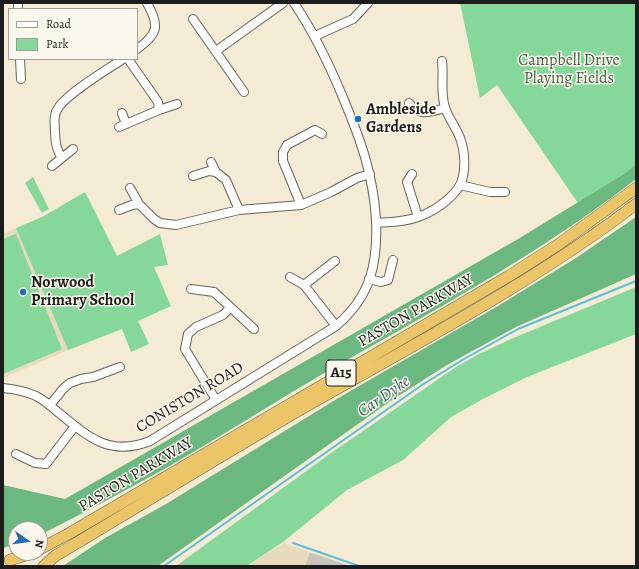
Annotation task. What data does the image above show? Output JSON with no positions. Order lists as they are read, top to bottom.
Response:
{
  "streets": {
    "highway": ["PASTON PARKWAY", "A15"],
    "street": ["CONISTON ROAD"]
  },
  "water": ["Car Dyke"],
  "parks": ["Campbell Drive Playing Fields"],
  "places": ["Ambleside Gardens", "Norwood Primary School"],
  "legend": ["Road", "Park"],
  "north": "right"
}
